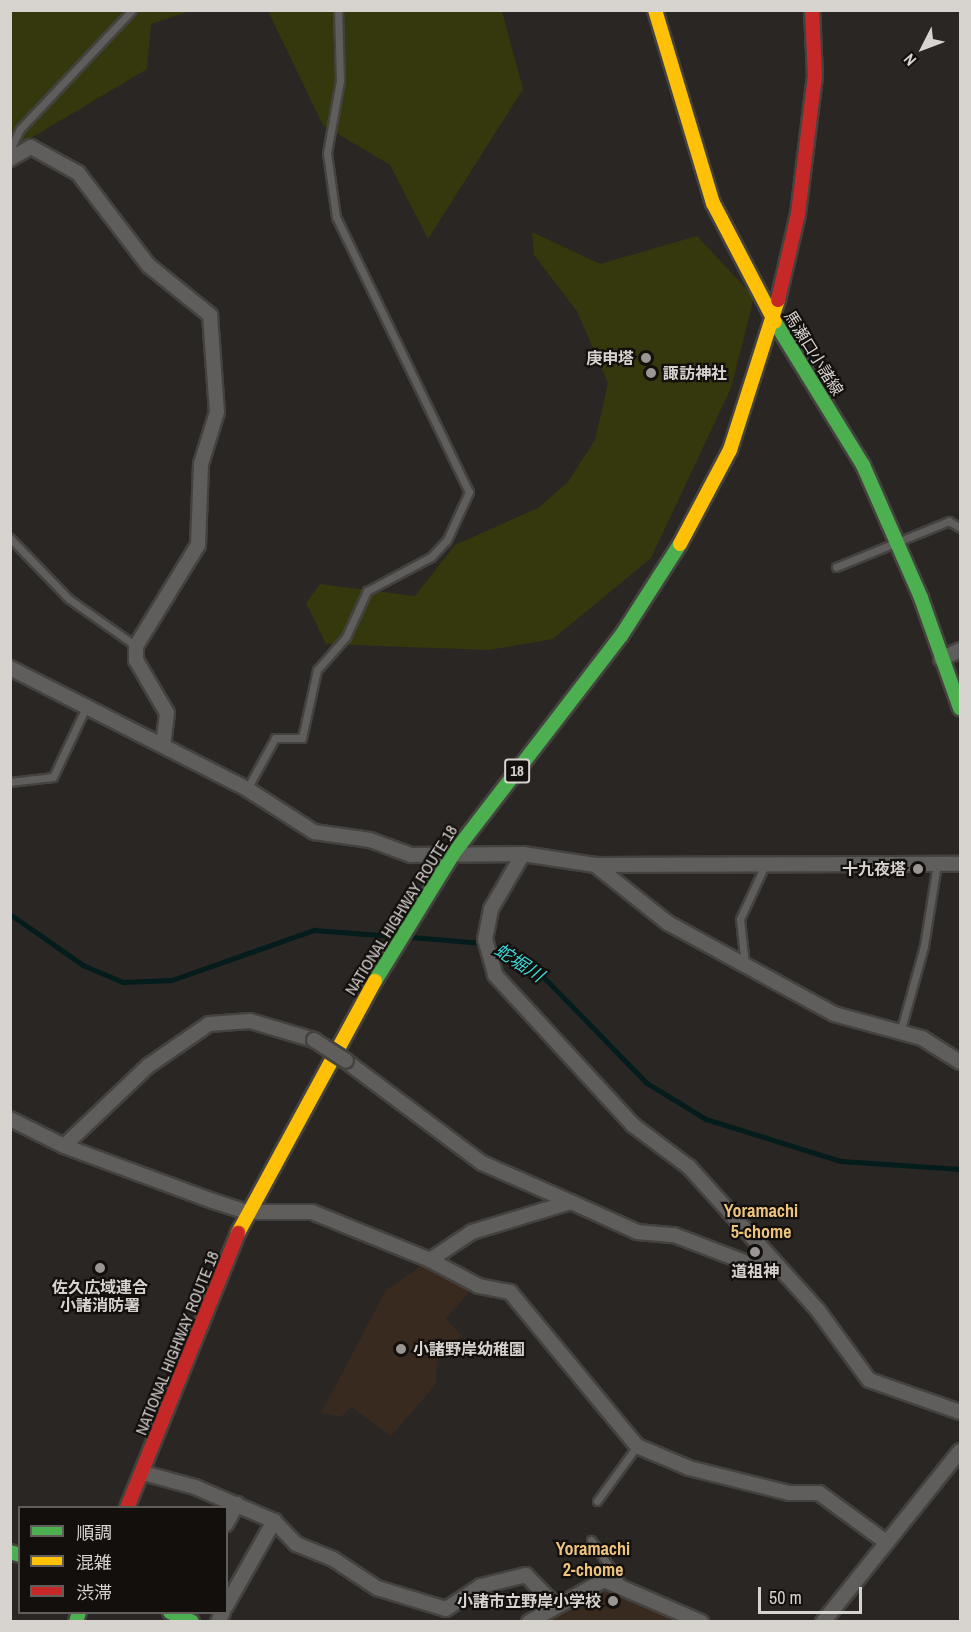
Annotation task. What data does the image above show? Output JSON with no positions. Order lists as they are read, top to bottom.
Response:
{
  "streets": {
    "main road": ["馬瀬口小諸線", "18", "NATIONAL HIGHWAY ROUTE 18"]
  },
  "crossings": [
    ["馬瀬口小諸線", "NATIONAL HIGHWAY ROUTE 18"]
  ],
  "districts": ["Yoramachi 5-chome", "Yoramachi 2-chome"],
  "water": ["蛇堀川"],
  "places": [
    "庚申塔",
    "諏訪神社",
    "十九夜塔",
    "道祖神",
    "佐久広域連合 小諸消防署",
    "小諸野岸幼稚園",
    "小諸市立野岸小学校"
  ],
  "legend": ["順調", "混雑", "渋滞"],
  "scale_bar": "50 m",
  "north": "bottom left"
}
